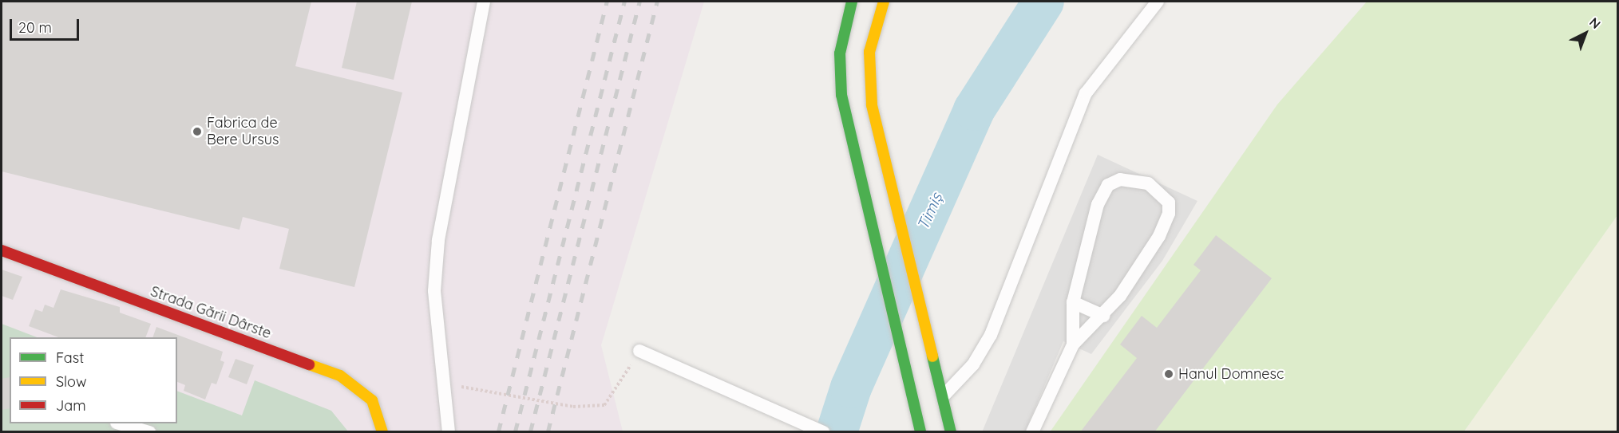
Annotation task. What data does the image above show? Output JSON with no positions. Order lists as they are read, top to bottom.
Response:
{
  "streets": {
    "main road": ["Strada Gării Dârste"]
  },
  "water": ["Timiș"],
  "places": ["Fabrica de Bere Ursus", "Hanul Domnesc"],
  "legend": ["Fast", "Slow", "Jam"],
  "scale_bar": "20 m",
  "north": "top right"
}
